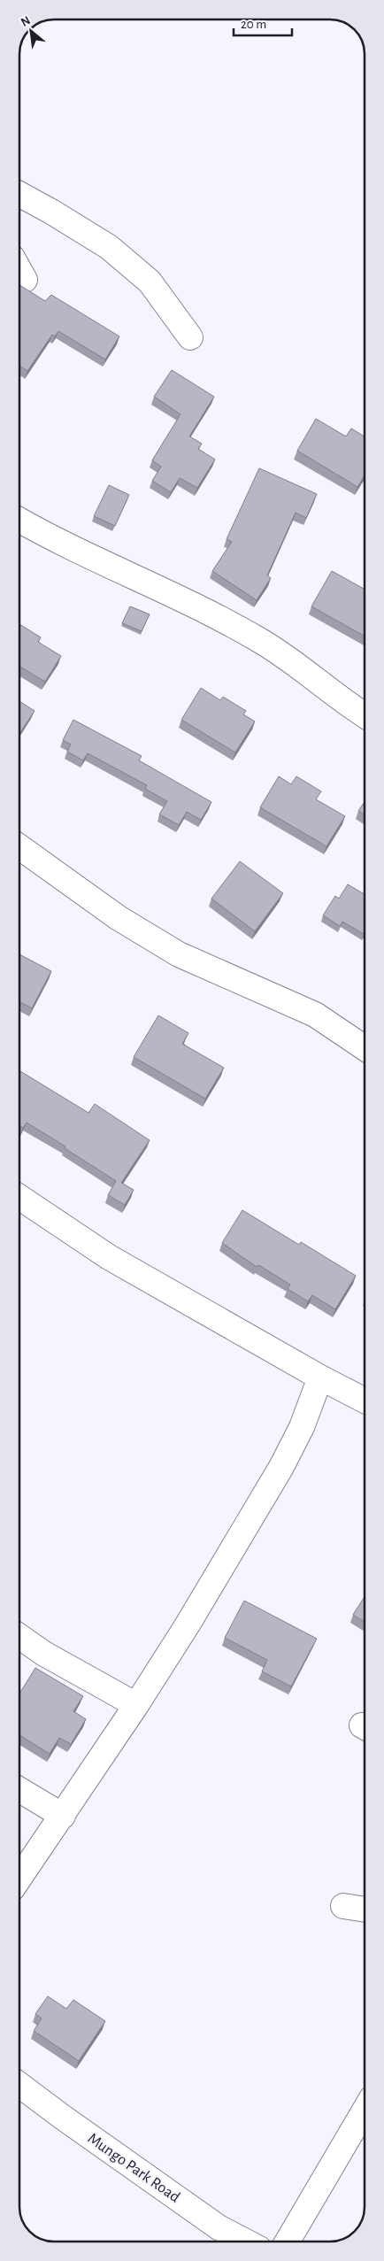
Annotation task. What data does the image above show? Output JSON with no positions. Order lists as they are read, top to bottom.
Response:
{
  "streets": {
    "street": ["Mungo Park Road"]
  },
  "scale_bar": "20 m",
  "north": "top left"
}
